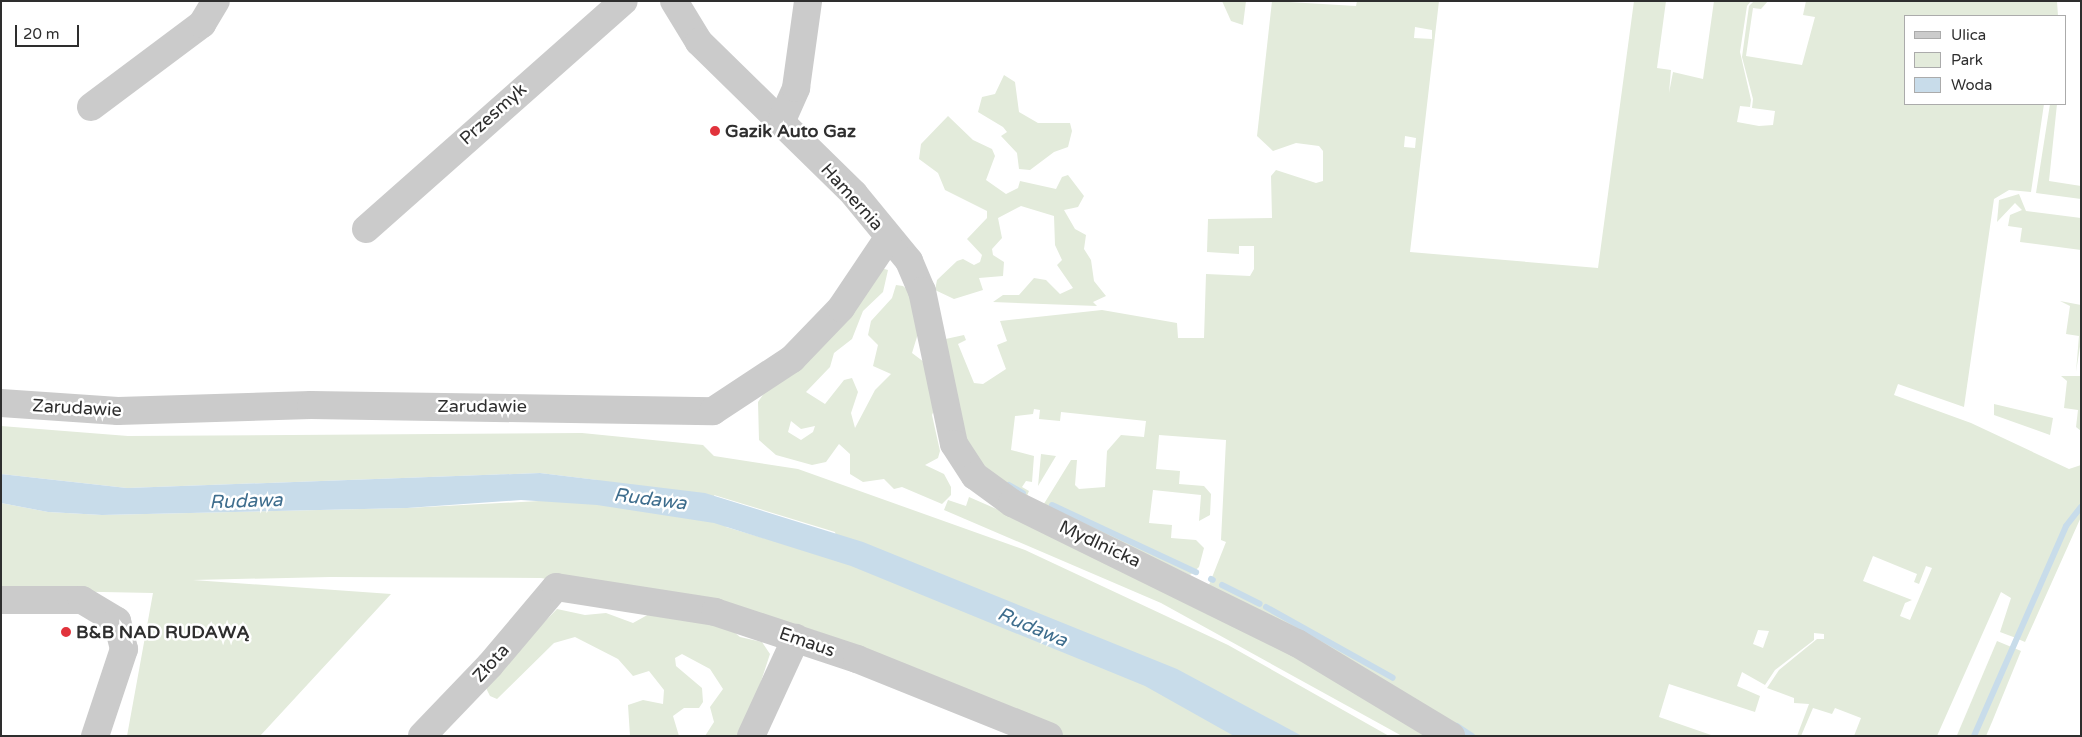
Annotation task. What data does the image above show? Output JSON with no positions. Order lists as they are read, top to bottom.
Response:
{
  "streets": {
    "street": [
      "Przesmyk",
      "Hamernia",
      "Zarudawie",
      "Mydlnicka",
      "Emaus",
      "Złota"
    ]
  },
  "crossings": [
    ["Hamernia", "Zarudawie"],
    ["Hamernia", "Mydlnicka"],
    ["Zarudawie", "Mydlnicka"],
    ["Emaus", "Złota"]
  ],
  "water": ["Rudawa"],
  "places": ["Gazik Auto Gaz", "B&B NAD RUDAWĄ"],
  "legend": ["Ulica", "Park", "Woda"],
  "scale_bar": "20 m"
}
